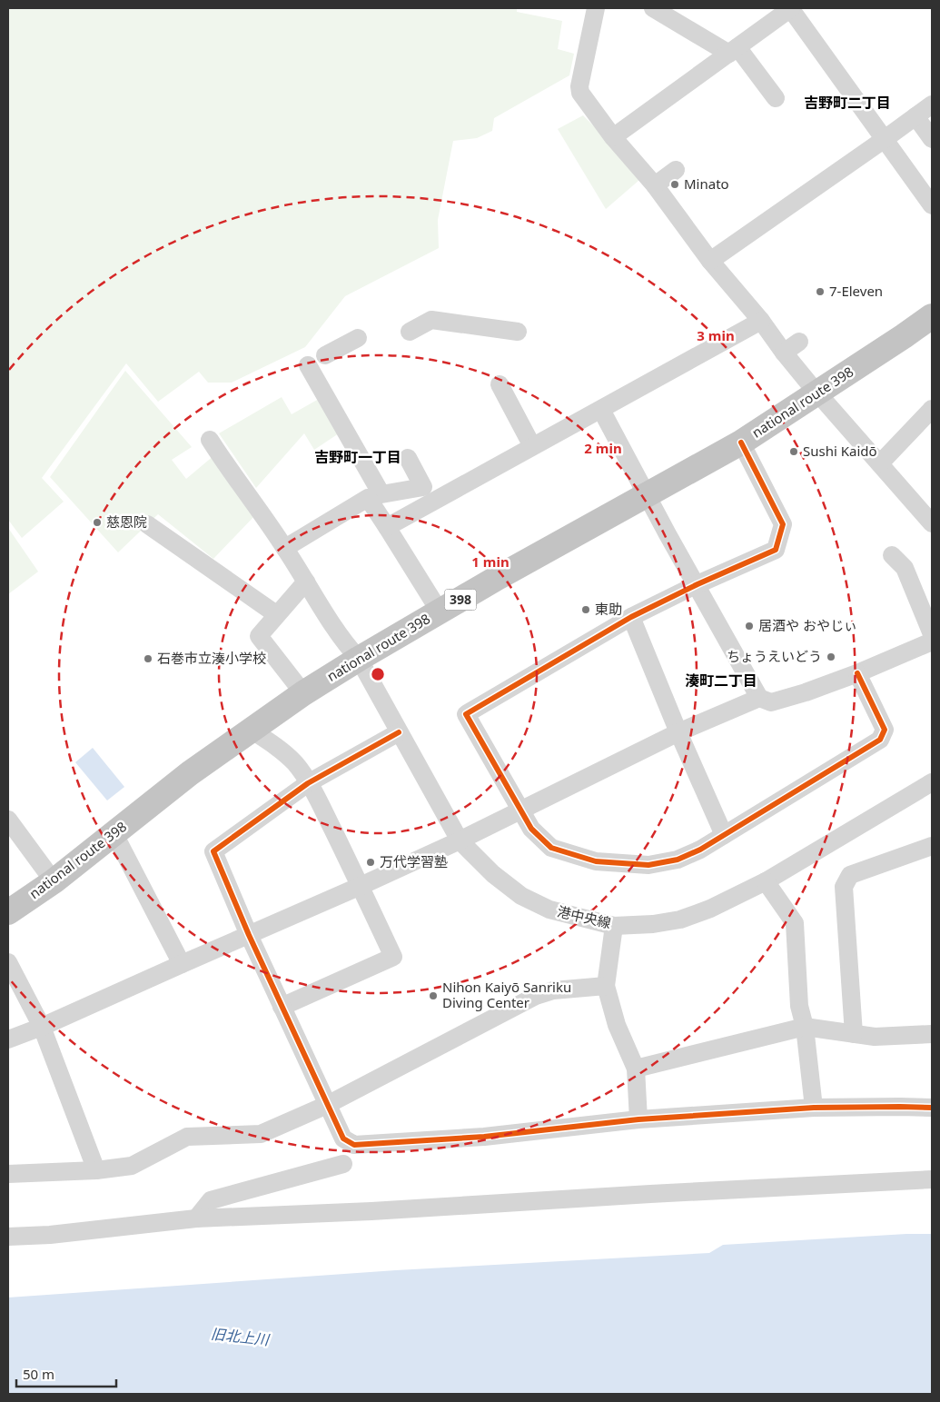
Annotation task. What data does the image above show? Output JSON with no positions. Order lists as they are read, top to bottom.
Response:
{
  "streets": {
    "highway": ["national route 398", "398"],
    "street": ["港中央線"]
  },
  "crossings": [
    ["national route 398", "港中央線"]
  ],
  "districts": ["吉野町二丁目", "吉野町一丁目", "湊町二丁目"],
  "water": ["旧北上川"],
  "places": [
    "Minato",
    "7-Eleven",
    "Sushi Kaidō",
    "慈恩院",
    "東助",
    "居酒や おやじぃ",
    "ちょうえいどう",
    "石巻市立湊小学校",
    "万代学習塾",
    "Nihon Kaiyō Sanriku Diving Center"
  ],
  "scale_bar": "50 m",
  "rings": ["3 min", "2 min", "1 min"]
}
